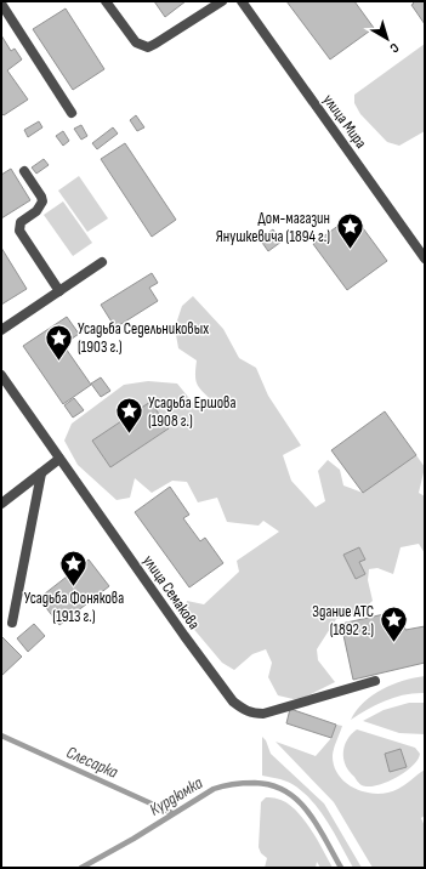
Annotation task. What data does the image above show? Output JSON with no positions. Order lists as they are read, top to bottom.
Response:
{
  "streets": {
    "street": ["улица Мира", "улица Семакова"]
  },
  "water": ["Слесарка", "Курдюмка"],
  "places": {
    "place": [
      "Дом-магазин Янушкевича (1894 г.)",
      "Усадьба Седельниковых (1903 г.)",
      "Усадьба Ершова (1908 г.)",
      "Усадьба Фонякова (1913 г.)",
      "Здание АТС (1892 г.)"
    ]
  },
  "north": "bottom right"
}
